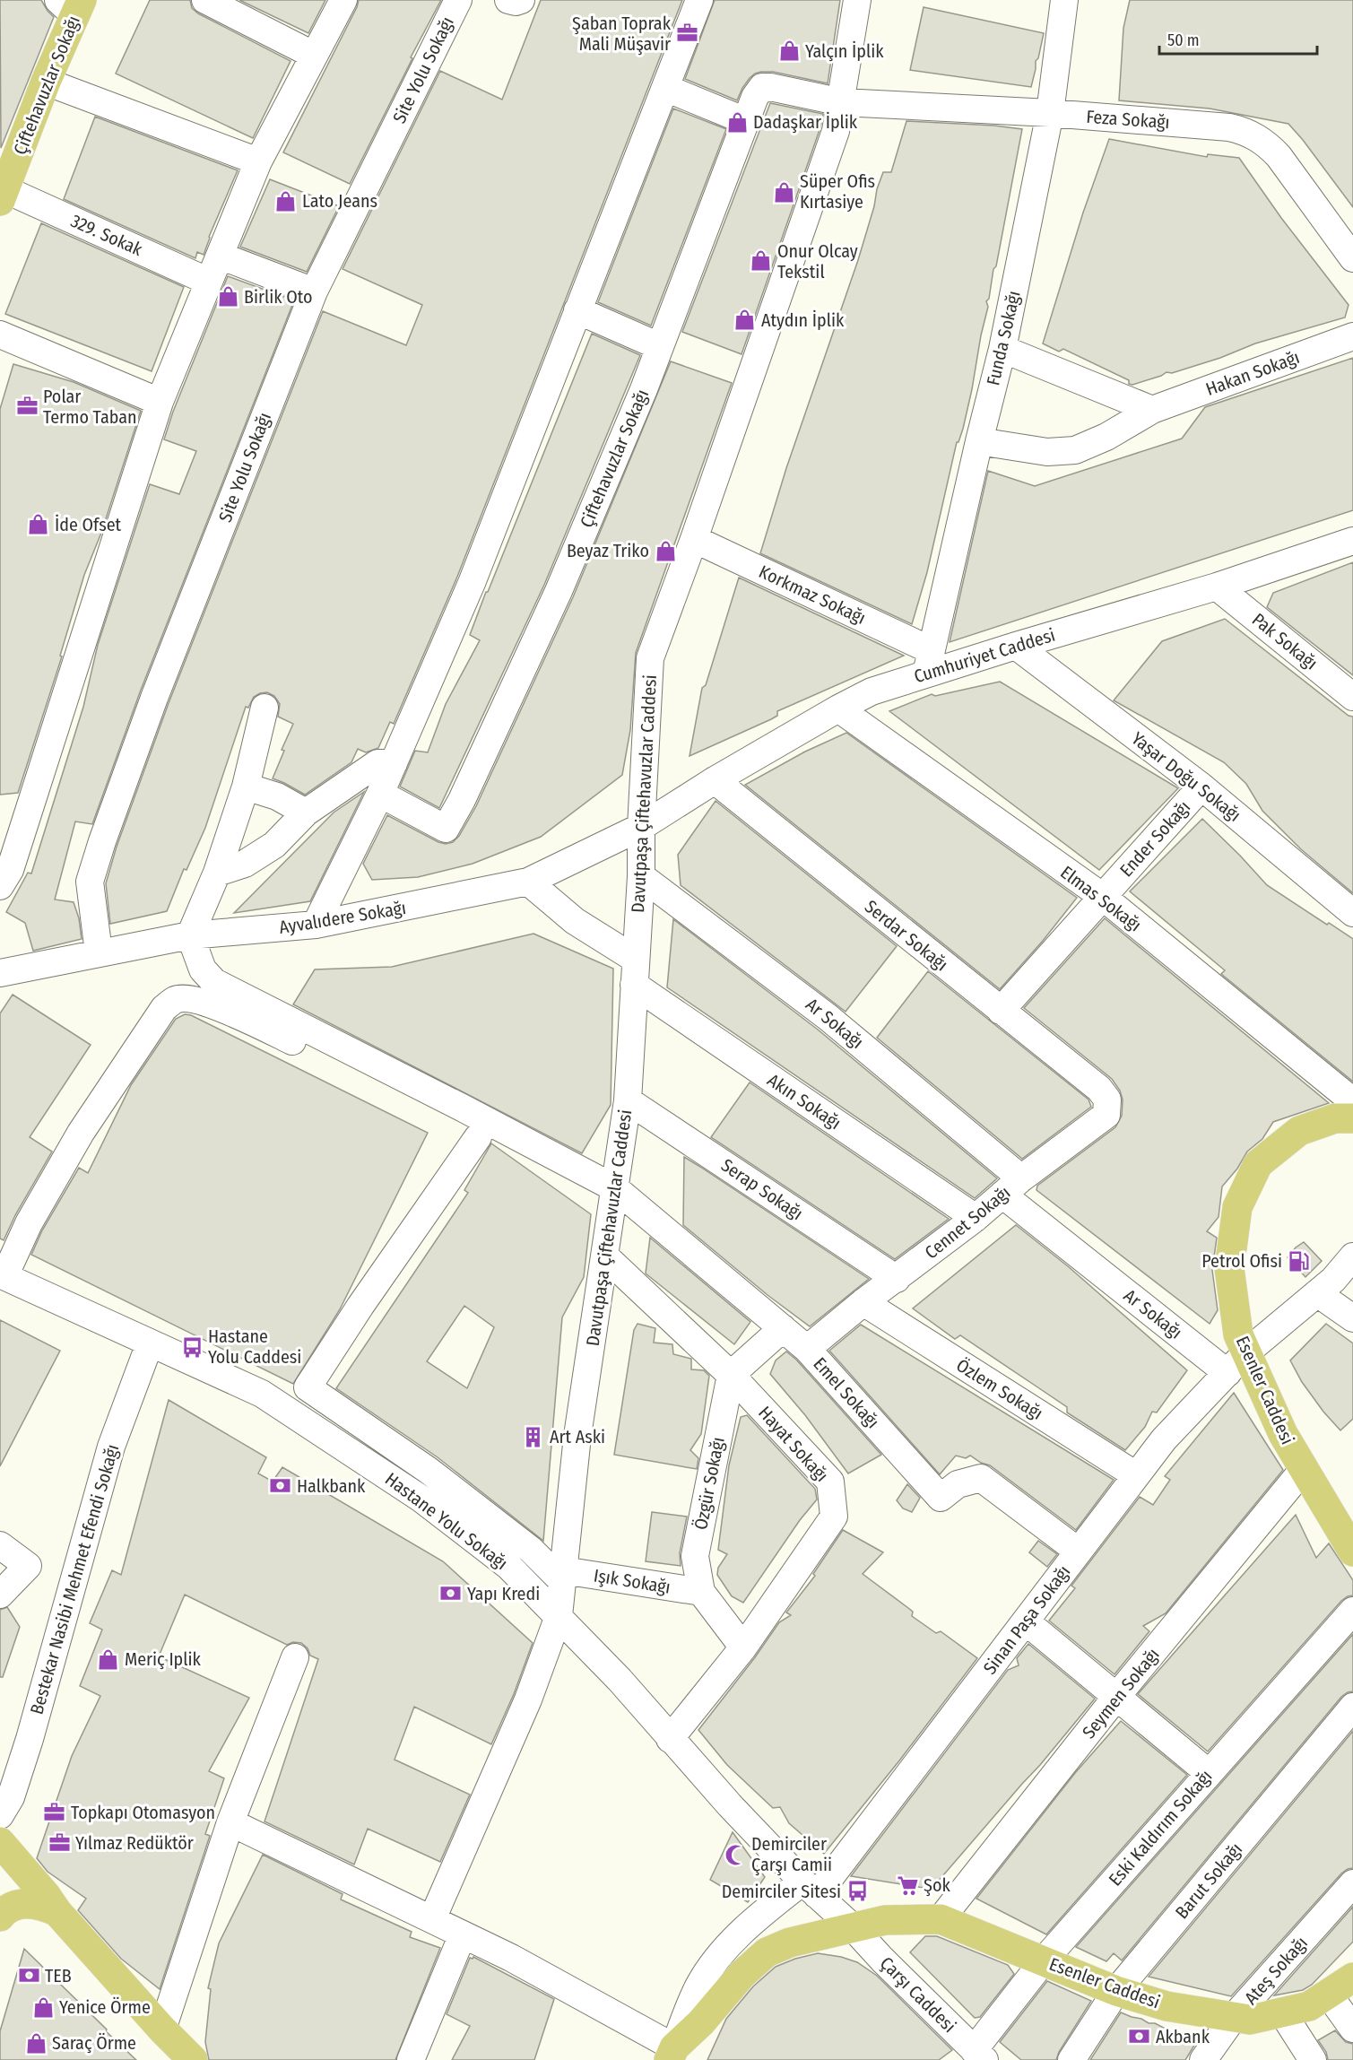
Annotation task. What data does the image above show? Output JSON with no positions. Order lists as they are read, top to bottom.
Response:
{
  "streets": {
    "main road": ["Çiftehavuzlar Sokağı", "Esenler Caddesi"],
    "street": [
      "Site Yolu Sokağı",
      "Feza Sokağı",
      "329. Sokak",
      "Funda Sokağı",
      "Hakan Sokağı",
      "Korkmaz Sokağı",
      "Pak Sokağı",
      "Cumhuriyet Caddesi",
      "Yaşar Doğu Sokağı",
      "Davutpaşa Çiftehavuzlar Caddesi",
      "Ender Sokağı",
      "Elmas Sokağı",
      "Ayvalıdere Sokağı",
      "Serdar Sokağı",
      "Ar Sokağı",
      "Akın Sokağı",
      "Serap Sokağı",
      "Cennet Sokağı",
      "Özlem Sokağı",
      "Emel Sokağı",
      "Hayat Sokağı",
      "Özgür Sokağı",
      "Hastane Yolu Sokağı",
      "Bestekar Nasibi Mehmet Efendi Sokağı",
      "Işık Sokağı",
      "Sinan Paşa Sokağı",
      "Seymen Sokağı",
      "Eski Kaldırım Sokağı",
      "Barut Sokağı",
      "Ateş Sokağı",
      "Çarşı Caddesi"
    ]
  },
  "crossings": [
    ["Site Yolu Sokağı", "Ayvalıdere Sokağı"],
    ["Çiftehavuzlar Sokağı", "Feza Sokağı"],
    ["Çiftehavuzlar Sokağı", "329. Sokak"],
    ["Çiftehavuzlar Sokağı", "Davutpaşa Çiftehavuzlar Caddesi"],
    ["Feza Sokağı", "Funda Sokağı"],
    ["Feza Sokağı", "Davutpaşa Çiftehavuzlar Caddesi"],
    ["Funda Sokağı", "Hakan Sokağı"],
    ["Funda Sokağı", "Korkmaz Sokağı"],
    ["Funda Sokağı", "Cumhuriyet Caddesi"],
    ["Korkmaz Sokağı", "Cumhuriyet Caddesi"],
    ["Korkmaz Sokağı", "Davutpaşa Çiftehavuzlar Caddesi"],
    ["Pak Sokağı", "Cumhuriyet Caddesi"],
    ["Cumhuriyet Caddesi", "Yaşar Doğu Sokağı"],
    ["Cumhuriyet Caddesi", "Davutpaşa Çiftehavuzlar Caddesi"],
    ["Cumhuriyet Caddesi", "Elmas Sokağı"],
    ["Cumhuriyet Caddesi", "Ayvalıdere Sokağı"],
    ["Cumhuriyet Caddesi", "Serdar Sokağı"],
    ["Yaşar Doğu Sokağı", "Ender Sokağı"],
    ["Davutpaşa Çiftehavuzlar Caddesi", "Ayvalıdere Sokağı"],
    ["Davutpaşa Çiftehavuzlar Caddesi", "Ar Sokağı"],
    ["Davutpaşa Çiftehavuzlar Caddesi", "Akın Sokağı"],
    ["Davutpaşa Çiftehavuzlar Caddesi", "Serap Sokağı"],
    ["Davutpaşa Çiftehavuzlar Caddesi", "Emel Sokağı"],
    ["Davutpaşa Çiftehavuzlar Caddesi", "Hayat Sokağı"],
    ["Davutpaşa Çiftehavuzlar Caddesi", "Hastane Yolu Sokağı"],
    ["Davutpaşa Çiftehavuzlar Caddesi", "Işık Sokağı"],
    ["Ender Sokağı", "Elmas Sokağı"],
    ["Ender Sokağı", "Serdar Sokağı"],
    ["Ayvalıdere Sokağı", "Akın Sokağı"],
    ["Ayvalıdere Sokağı", "Emel Sokağı"],
    ["Serdar Sokağı", "Cennet Sokağı"],
    ["Ar Sokağı", "Cennet Sokağı"],
    ["Ar Sokağı", "Esenler Caddesi"],
    ["Ar Sokağı", "Sinan Paşa Sokağı"],
    ["Akın Sokağı", "Cennet Sokağı"],
    ["Serap Sokağı", "Cennet Sokağı"],
    ["Cennet Sokağı", "Özlem Sokağı"],
    ["Cennet Sokağı", "Emel Sokağı"],
    ["Özlem Sokağı", "Sinan Paşa Sokağı"],
    ["Esenler Caddesi", "Hastane Yolu Sokağı"],
    ["Esenler Caddesi", "Sinan Paşa Sokağı"],
    ["Esenler Caddesi", "Seymen Sokağı"],
    ["Esenler Caddesi", "Eski Kaldırım Sokağı"],
    ["Esenler Caddesi", "Barut Sokağı"],
    ["Esenler Caddesi", "Ateş Sokağı"],
    ["Esenler Caddesi", "Çarşı Caddesi"],
    ["Emel Sokağı", "Sinan Paşa Sokağı"],
    ["Hayat Sokağı", "Özgür Sokağı"],
    ["Hayat Sokağı", "Hastane Yolu Sokağı"],
    ["Özgür Sokağı", "Işık Sokağı"],
    ["Hastane Yolu Sokağı", "Bestekar Nasibi Mehmet Efendi Sokağı"],
    ["Hastane Yolu Sokağı", "Sinan Paşa Sokağı"],
    ["Hastane Yolu Sokağı", "Çarşı Caddesi"],
    ["Eski Kaldırım Sokağı", "Çarşı Caddesi"]
  ],
  "places": {
    "office": [
      "Şaban Toprak Mali Müşavir",
      "Polar Termo Taban",
      "Topkapı Otomasyon",
      "Yılmaz Redüktör"
    ],
    "shop": [
      "Yalçın İplik",
      "Dadaşkar İplik",
      "Süper Ofis Kırtasiye",
      "Lato Jeans",
      "Onur Olcay Tekstil",
      "Birlik Oto",
      "Atydın İplik",
      "İde Ofset",
      "Beyaz Triko",
      "Meriç Iplik",
      "Yenice Örme",
      "Saraç Örme"
    ],
    "fuel station": ["Petrol Ofisi"],
    "bus stop": ["Hastane Yolu Caddesi", "Demirciler Sitesi"],
    "building": ["Art Aski"],
    "bank": [
      "Halkbank",
      "Yapı Kredi",
      "TEB",
      "Akbank"
    ],
    "mosque": ["Demirciler Çarşı Camii"],
    "supermarket": ["Şok"]
  },
  "scale_bar": "50 m"
}
